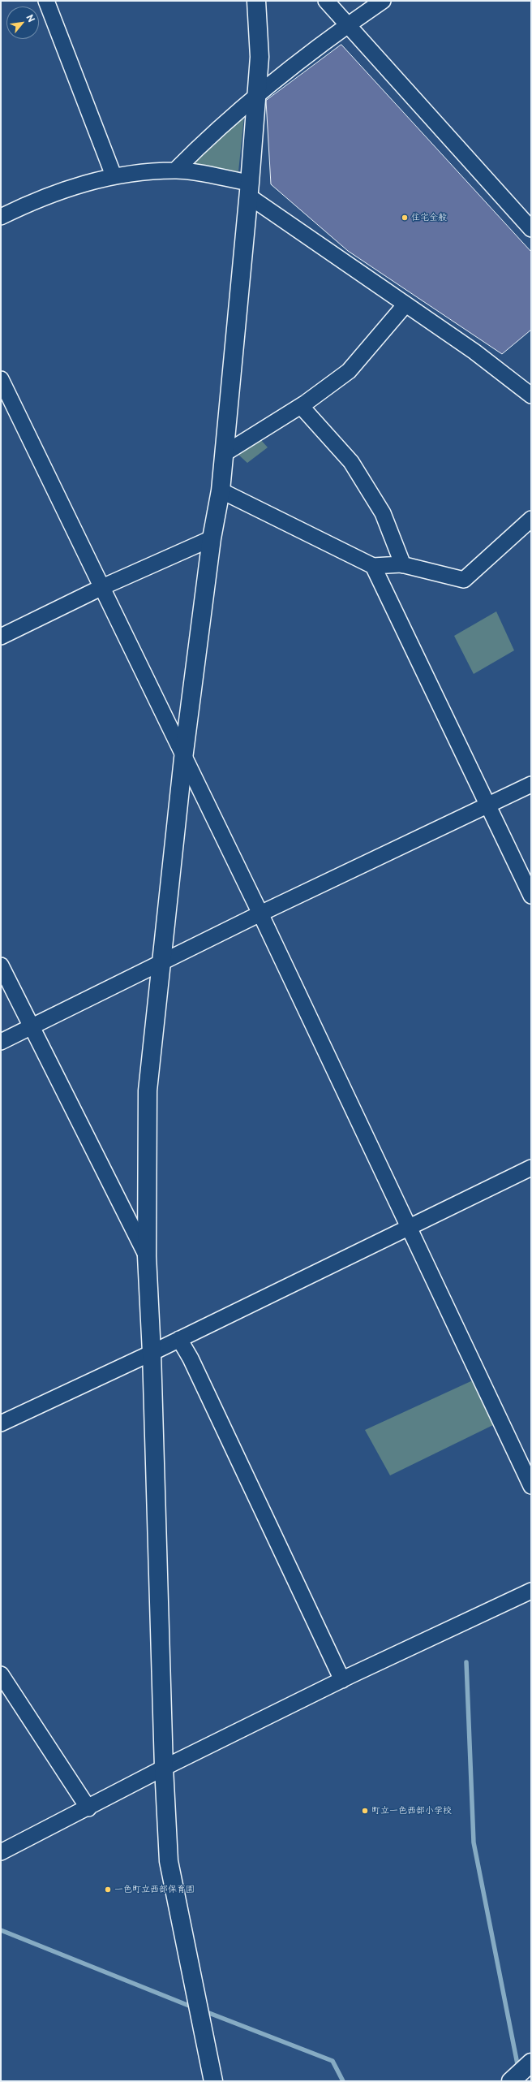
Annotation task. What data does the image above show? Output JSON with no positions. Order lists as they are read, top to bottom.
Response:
{
  "places": ["住宅全般", "町立一色西部小学校", "一色町立西部保育園"],
  "north": "top right"
}
